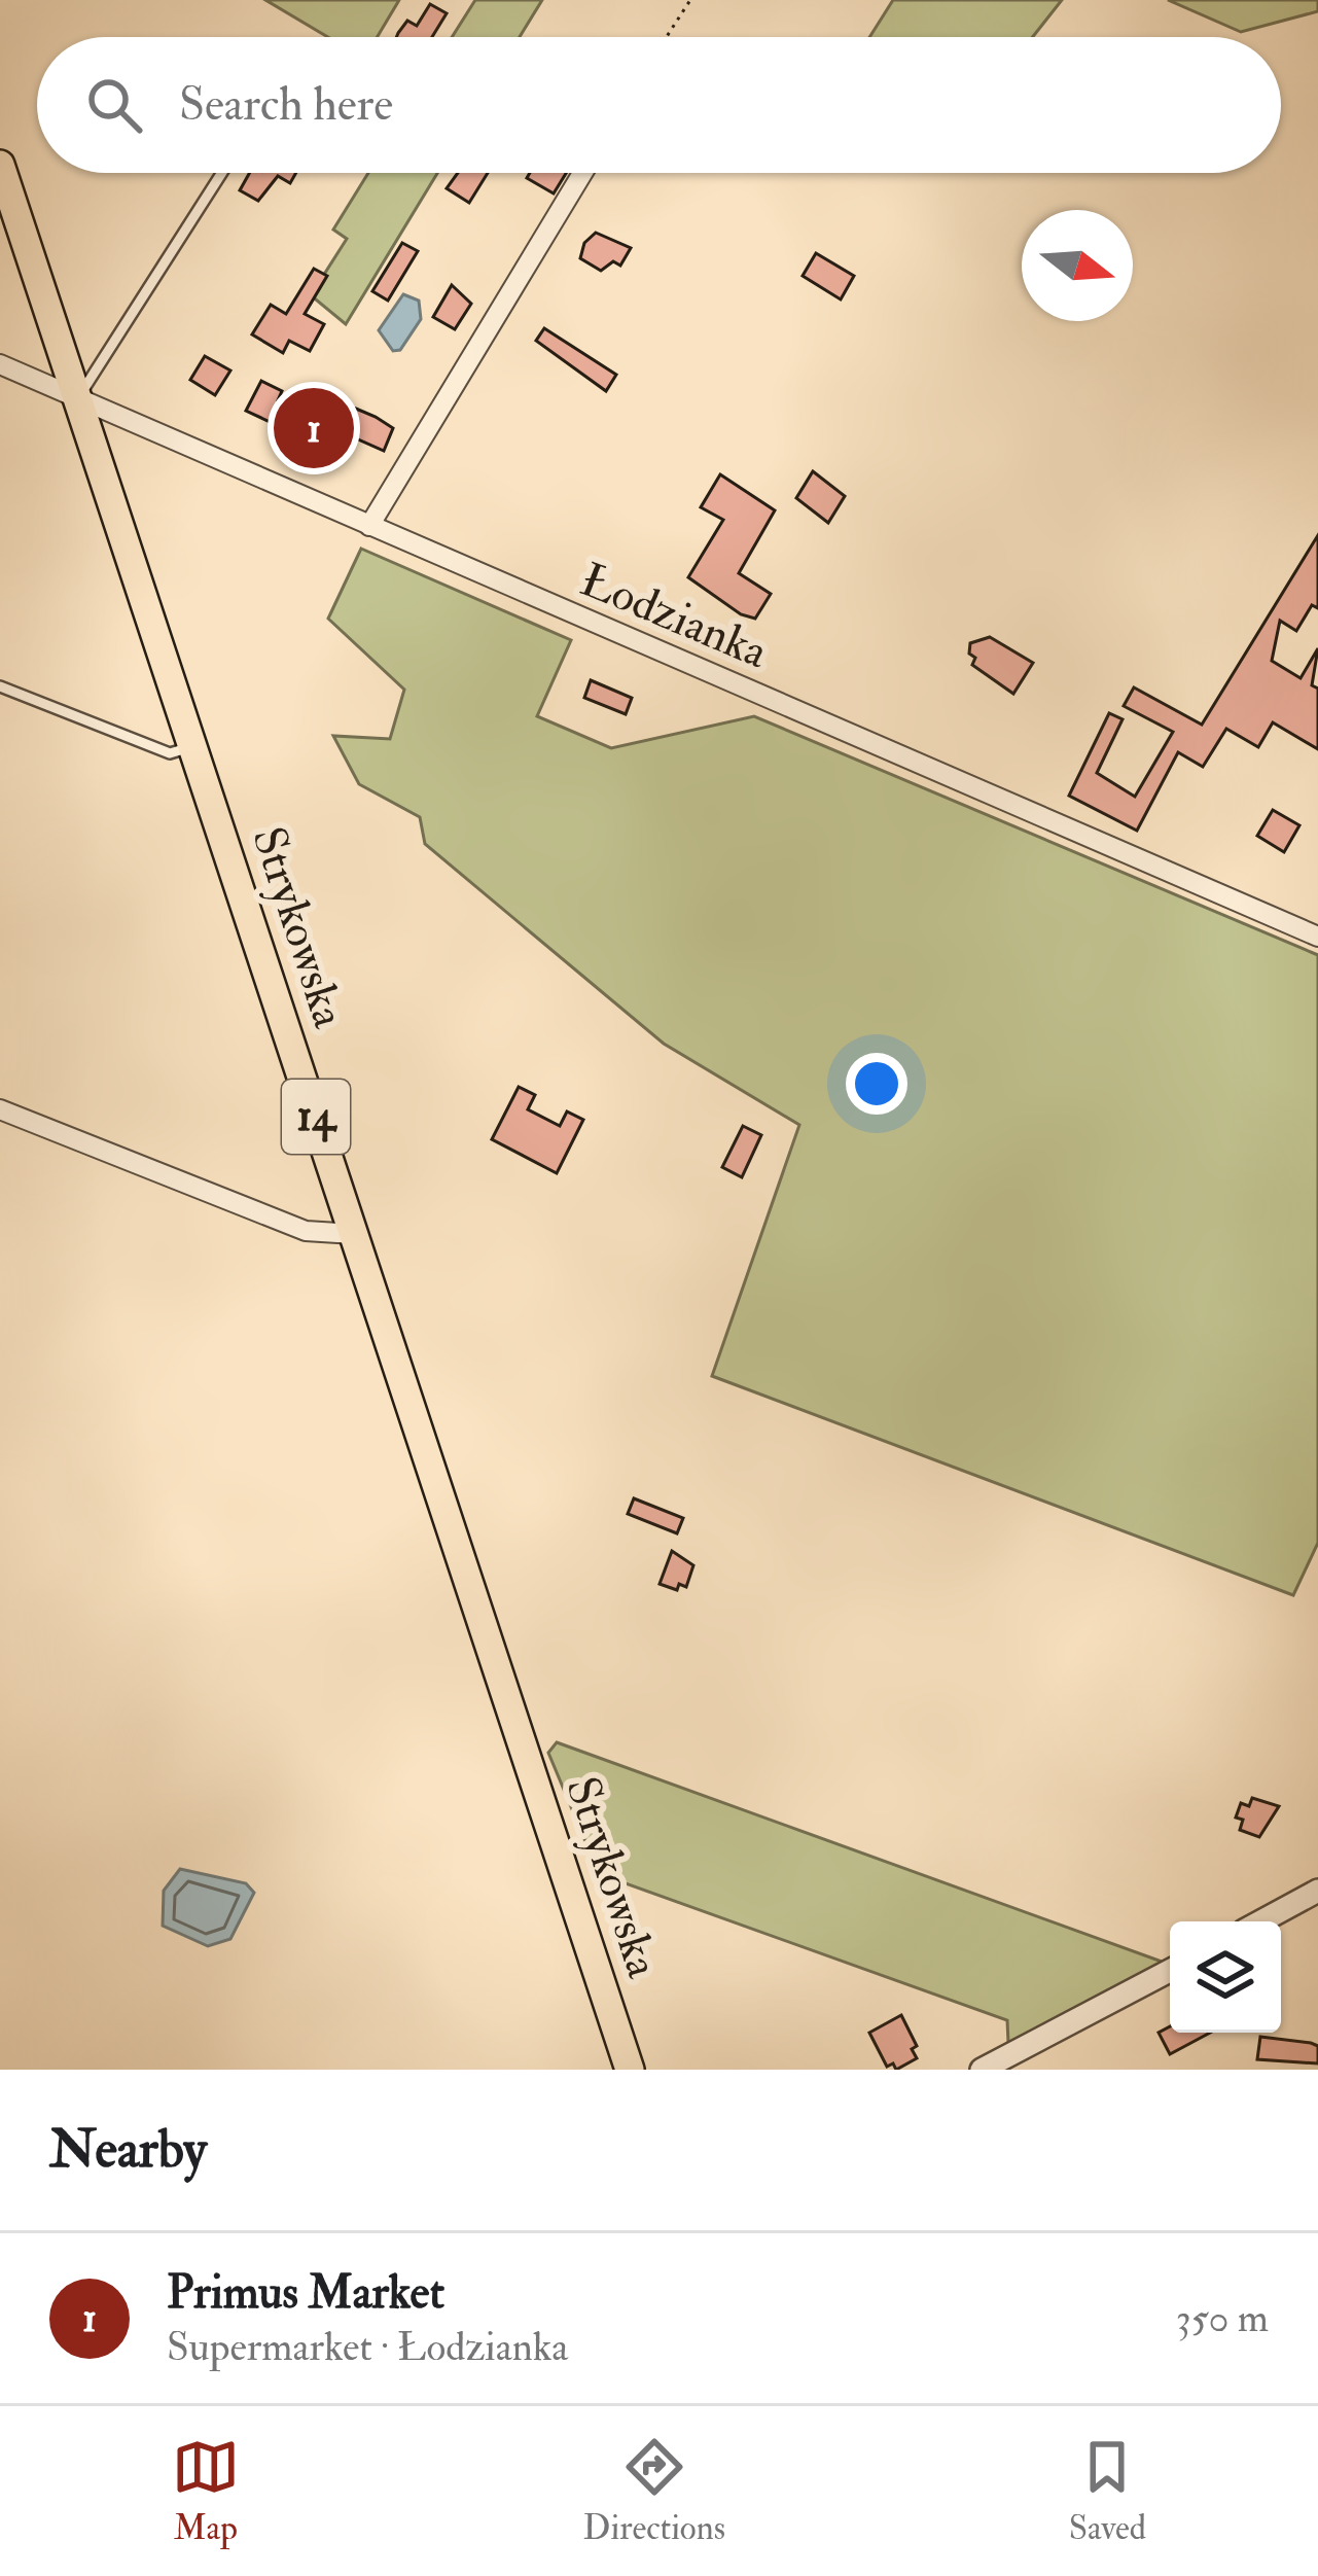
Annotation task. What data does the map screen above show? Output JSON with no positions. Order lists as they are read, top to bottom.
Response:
{
  "streets": {
    "main road": ["Strykowska", "14"],
    "street": ["Łodzianka"]
  },
  "crossings": [
    ["Łodzianka", "Strykowska"]
  ],
  "north": "right",
  "page": {
    "search": "Search here",
    "pins": "1",
    "heading": "Nearby",
    "list": [
      {
        "mark": "1",
        "name": "Primus Market",
        "note": "Supermarket · Łodzianka",
        "value": "350 m"
      }
    ],
    "nav": ["Map", "Directions", "Saved"]
  }
}
